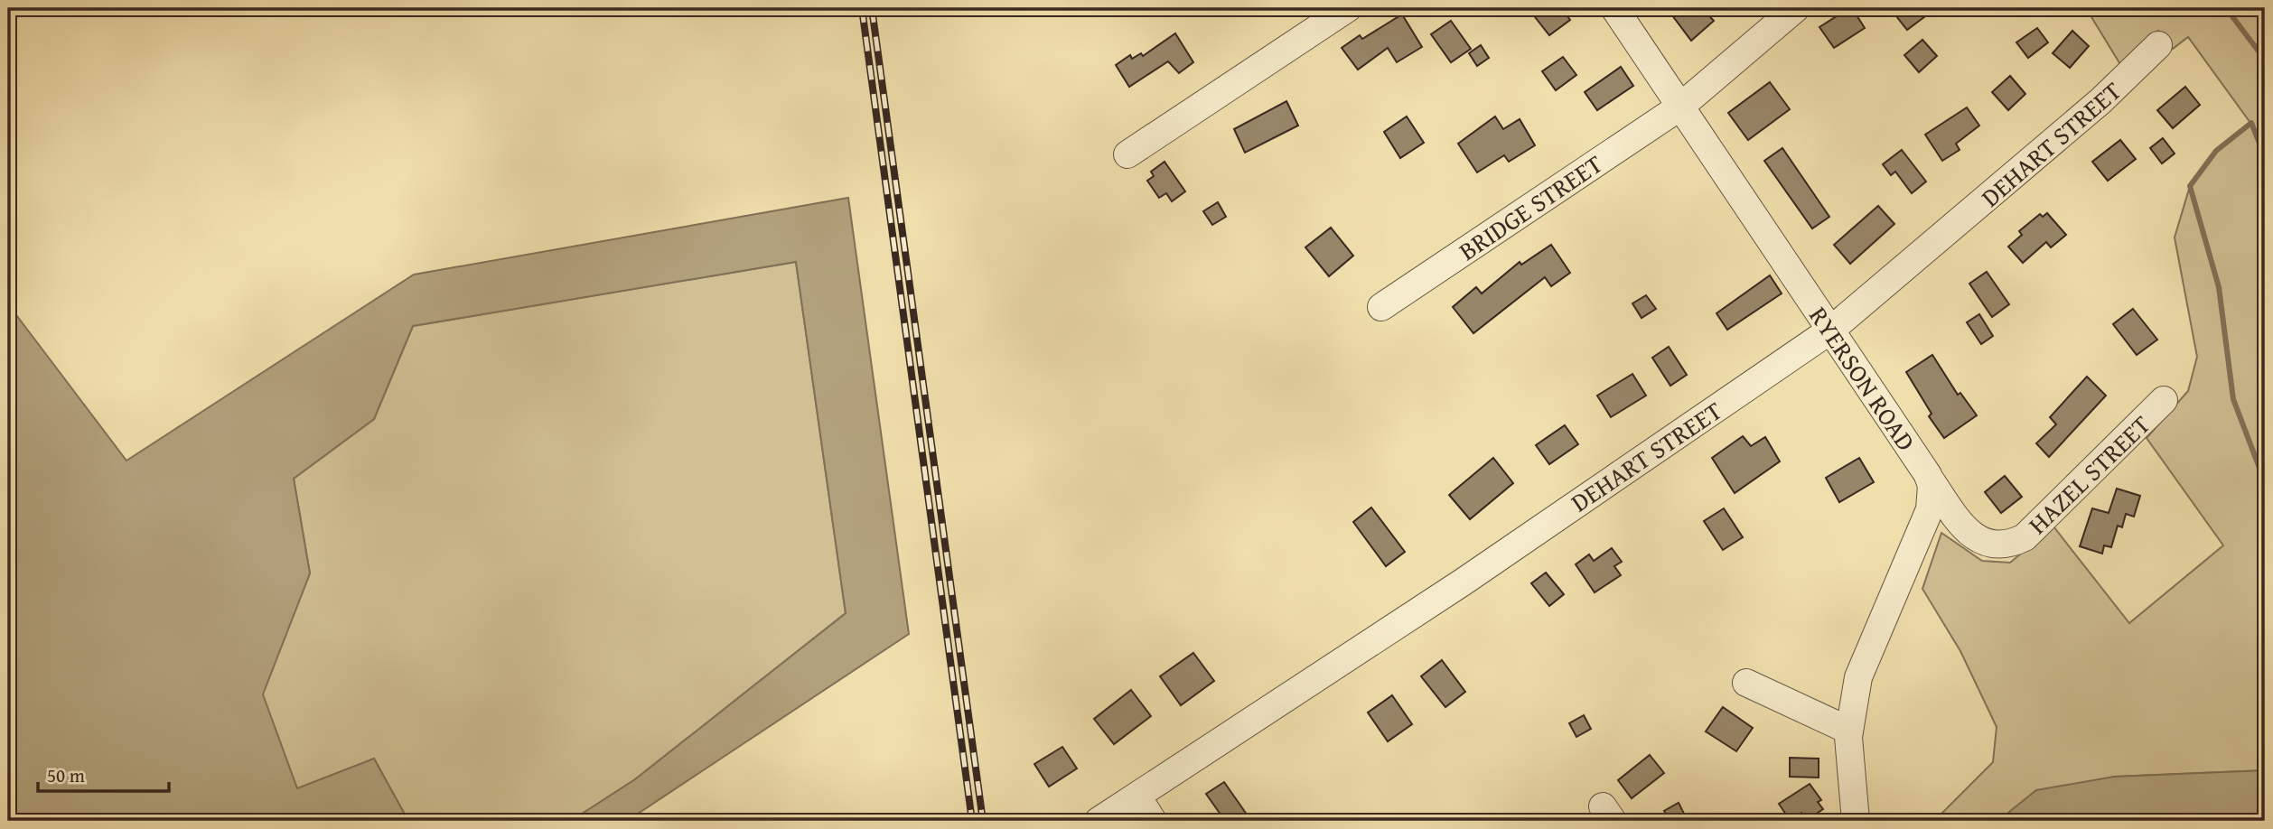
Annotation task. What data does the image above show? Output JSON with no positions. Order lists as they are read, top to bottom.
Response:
{
  "streets": {
    "street": [
      "DEHART STREET",
      "BRIDGE STREET",
      "RYERSON ROAD",
      "HAZEL STREET"
    ]
  },
  "crossings": [
    ["DEHART STREET", "RYERSON ROAD"],
    ["BRIDGE STREET", "RYERSON ROAD"],
    ["RYERSON ROAD", "HAZEL STREET"]
  ],
  "scale_bar": "50 m"
}
